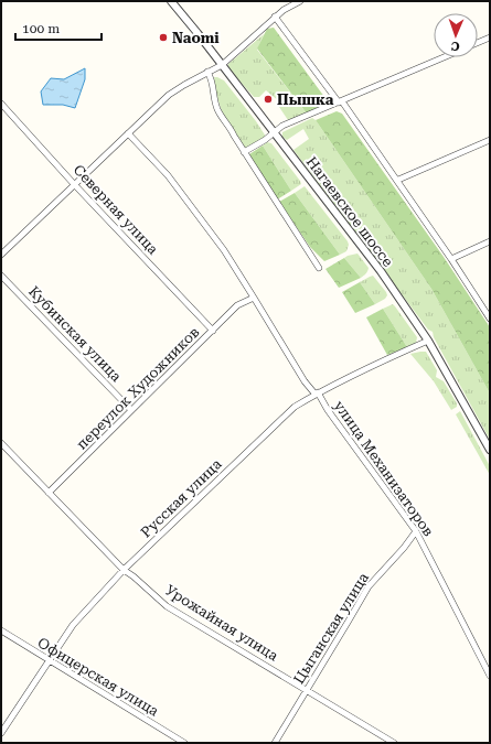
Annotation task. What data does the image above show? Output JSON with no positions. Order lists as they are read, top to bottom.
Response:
{
  "streets": {
    "street": [
      "Северная улица",
      "Нагаевское шоссе",
      "Кубинская улица",
      "переулок Художников",
      "улица Механизаторов",
      "Русская улица",
      "Урожайная улица",
      "Цыганская улица",
      "Офицерская улица"
    ]
  },
  "crossings": [
    ["Северная улица", "переулок Художников"],
    ["Нагаевское шоссе", "Русская улица"],
    ["Кубинская улица", "переулок Художников"],
    ["переулок Художников", "улица Механизаторов"],
    ["переулок Художников", "Урожайная улица"],
    ["улица Механизаторов", "Русская улица"],
    ["улица Механизаторов", "Цыганская улица"],
    ["Русская улица", "Урожайная улица"],
    ["Русская улица", "Офицерская улица"],
    ["Урожайная улица", "Цыганская улица"]
  ],
  "places": ["Naomi", "Пышка"],
  "scale_bar": "100 m",
  "north": "bottom"
}
